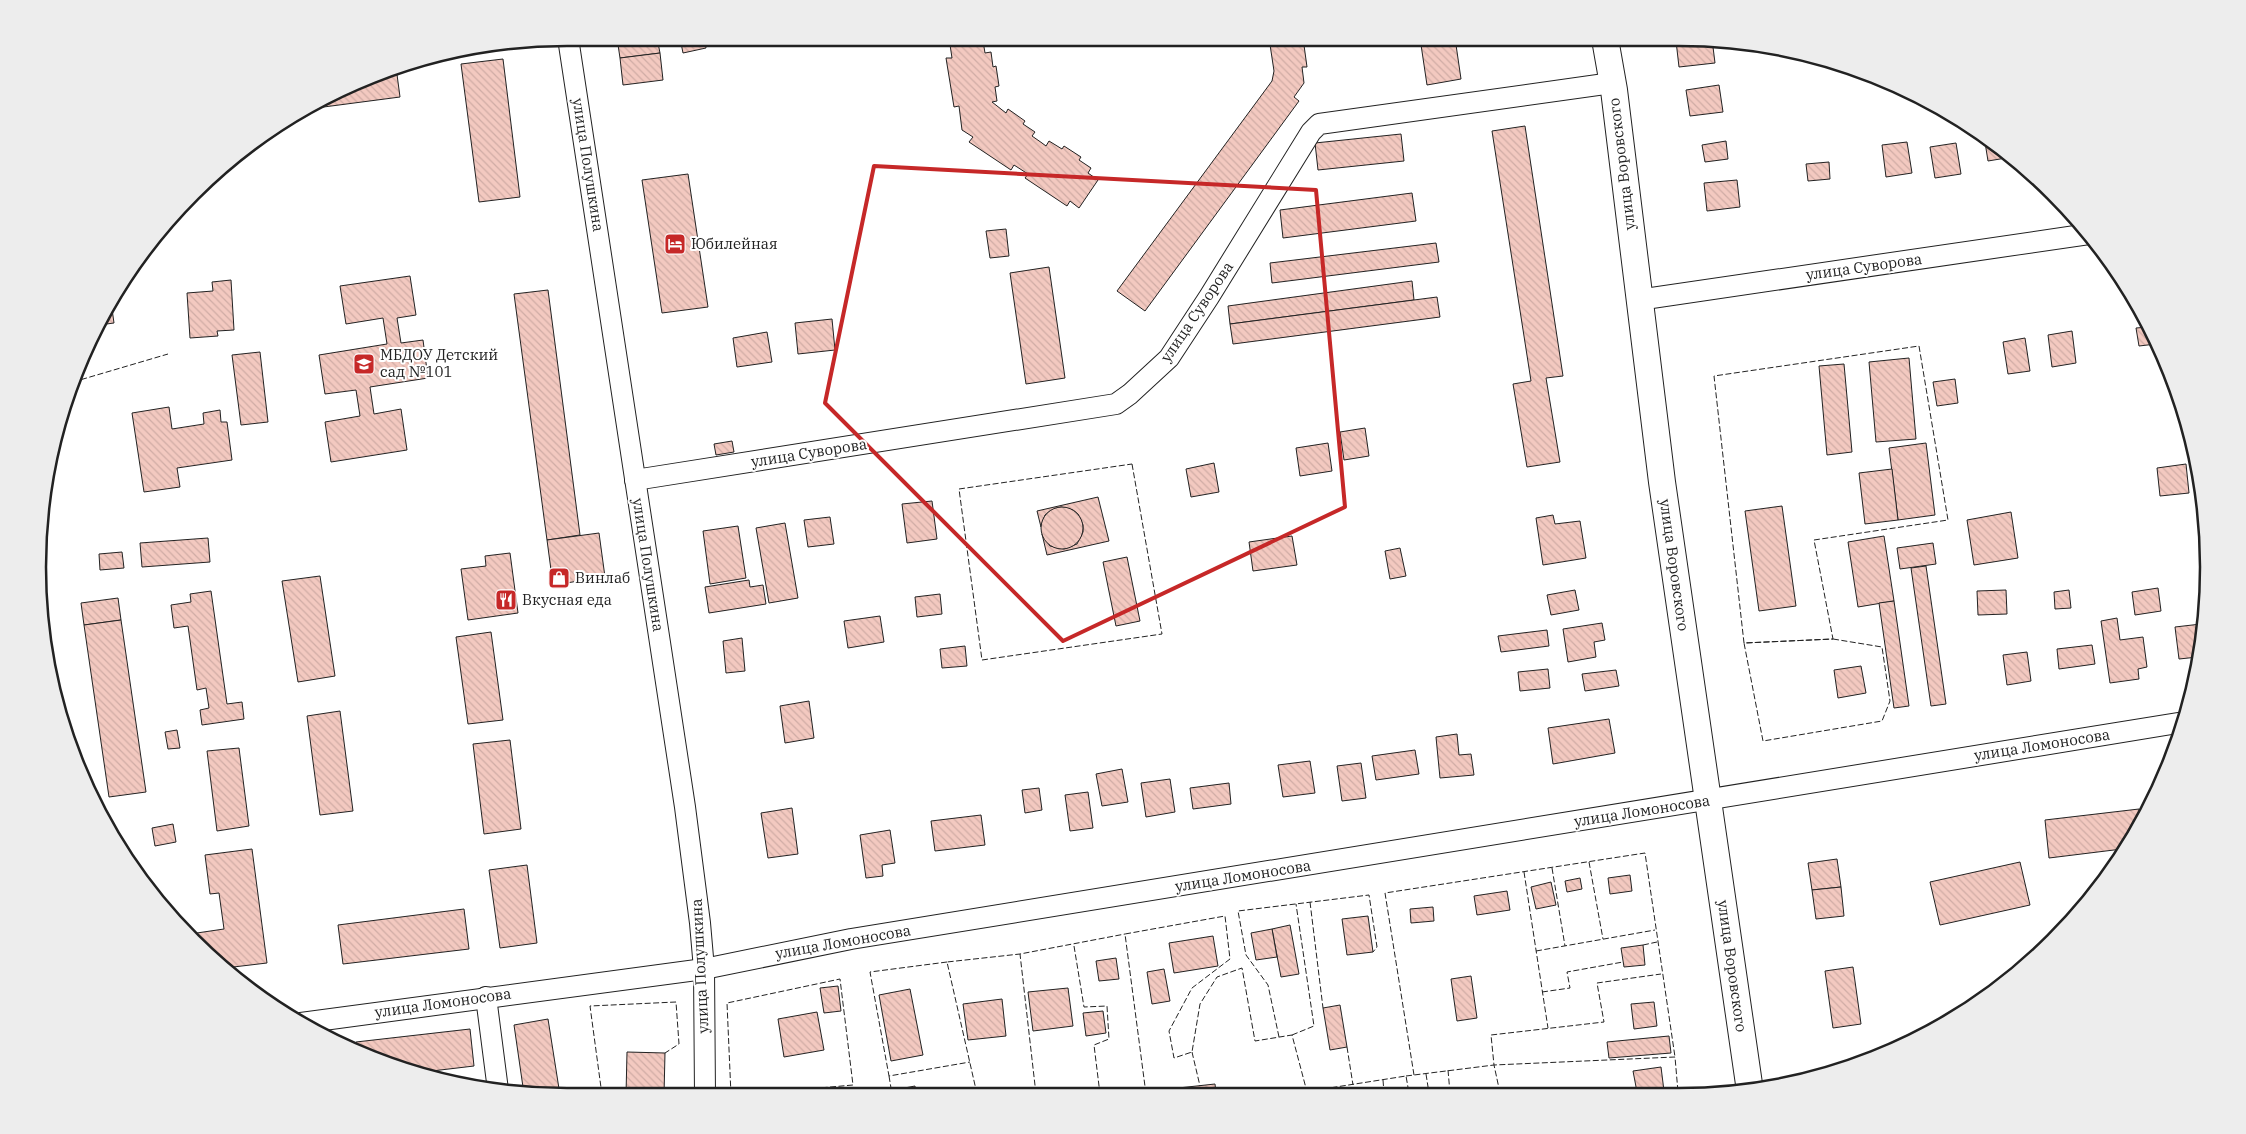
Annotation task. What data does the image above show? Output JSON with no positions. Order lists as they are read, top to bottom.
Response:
{
  "streets": {
    "main road": ["улица Воровского"],
    "street": ["улица Полушкина", "улица Суворова", "улица Ломоносова"]
  },
  "crossings": [
    ["улица Воровского", "улица Суворова"],
    ["улица Воровского", "улица Ломоносова"],
    ["улица Полушкина", "улица Суворова"],
    ["улица Полушкина", "улица Ломоносова"]
  ],
  "places": {
    "hotel": ["Юбилейная"],
    "school or university": ["МБДОУ Детский сад №101"],
    "shop": ["Винлаб"],
    "restaurant": ["Вкусная еда"]
  }
}
